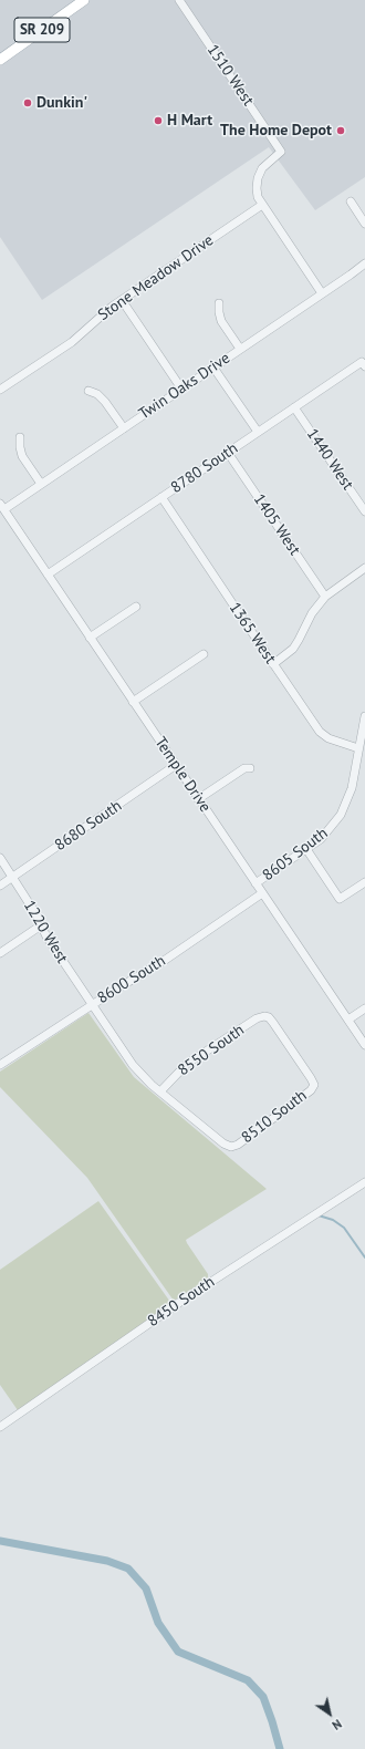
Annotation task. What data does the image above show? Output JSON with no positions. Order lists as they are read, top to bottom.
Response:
{
  "streets": {
    "main road": ["SR 209"],
    "street": [
      "1510 West",
      "Stone Meadow Drive",
      "Twin Oaks Drive",
      "1440 West",
      "8780 South",
      "1405 West",
      "1365 West",
      "Temple Drive",
      "8680 South",
      "8605 South",
      "1220 West",
      "8600 South",
      "8550 South",
      "8510 South",
      "8450 South"
    ]
  },
  "crossings": [
    ["1510 West", "Stone Meadow Drive"],
    ["Twin Oaks Drive", "Temple Drive"],
    ["1440 West", "8780 South"],
    ["8780 South", "1405 West"],
    ["8780 South", "1365 West"],
    ["8780 South", "Temple Drive"],
    ["1365 West", "8605 South"],
    ["Temple Drive", "8680 South"],
    ["Temple Drive", "8605 South"],
    ["Temple Drive", "8600 South"],
    ["8680 South", "1220 West"],
    ["1220 West", "8600 South"],
    ["1220 West", "8550 South"],
    ["1220 West", "8510 South"],
    ["8550 South", "8510 South"]
  ],
  "places": ["Dunkin'", "H Mart", "The Home Depot"],
  "north": "bottom right"
}
